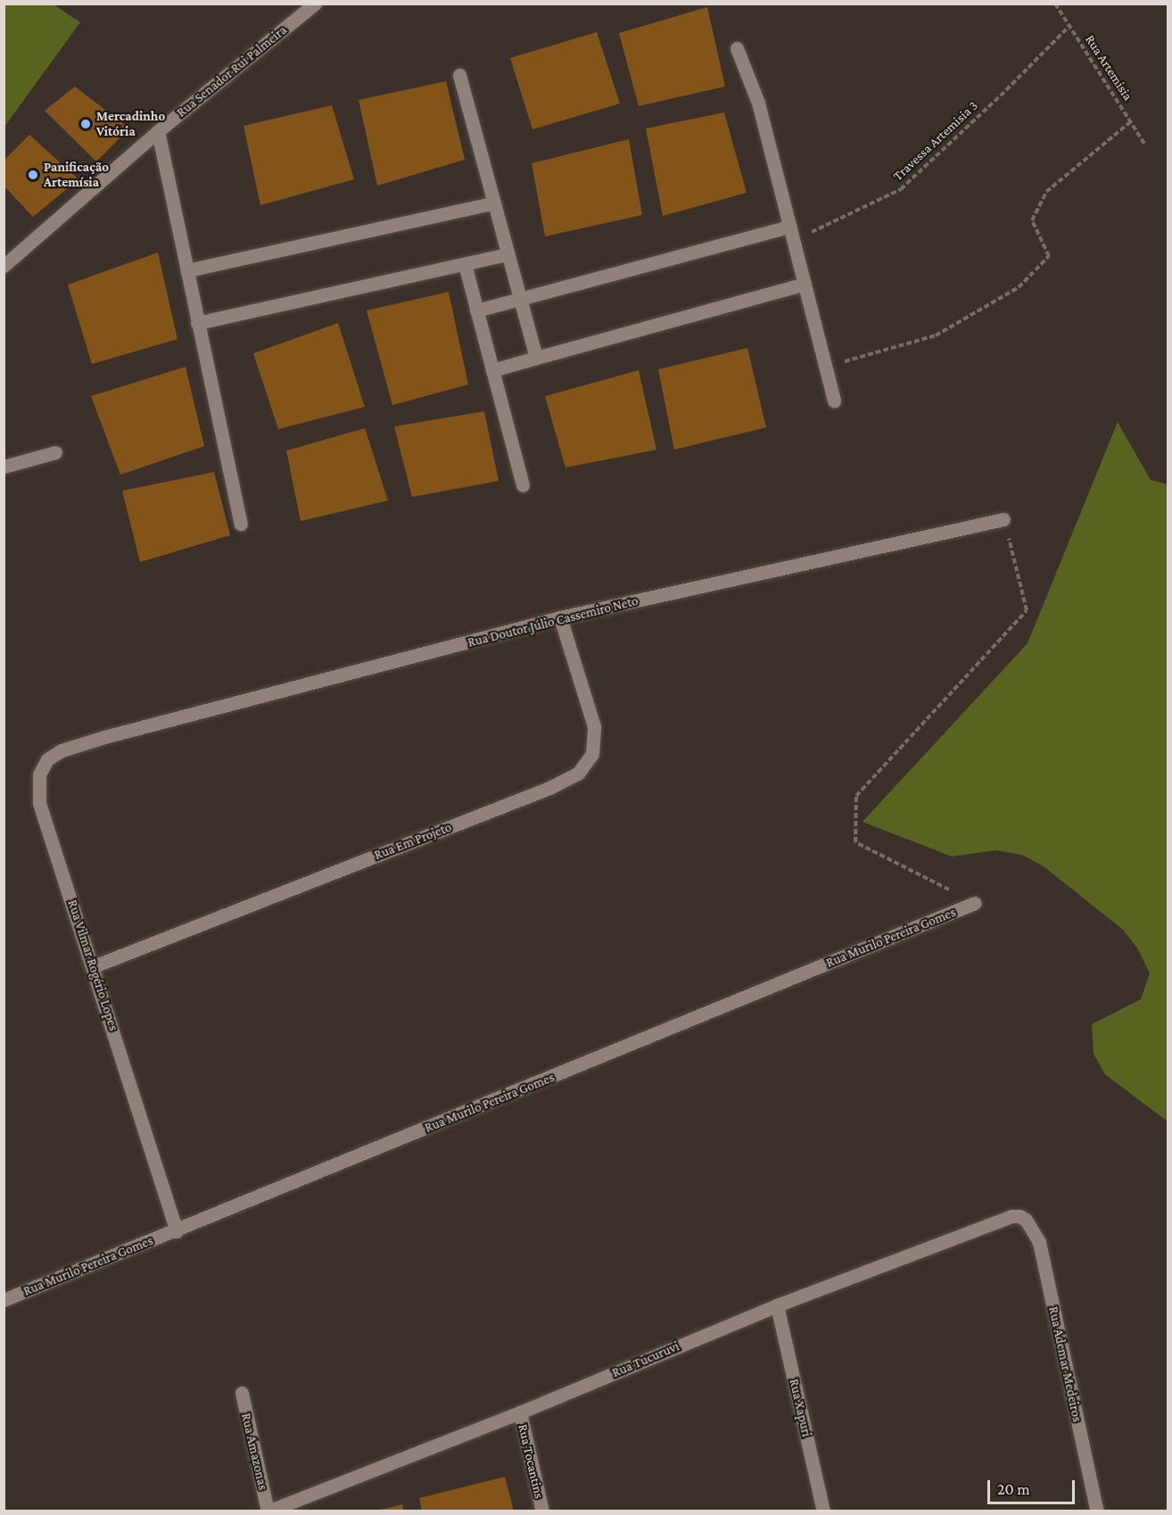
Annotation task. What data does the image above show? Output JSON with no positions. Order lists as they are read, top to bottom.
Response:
{
  "streets": {
    "street": [
      "Rua Senador Rui Palmeira",
      "Rua Doutor Júlio Cassemiro Neto",
      "Rua Em Projeto",
      "Rua Murilo Pereira Gomes",
      "Rua Vilmar Rogério Lopes",
      "Rua Tucuruvi",
      "Rua Ademar Medeiros",
      "Rua Xapuri",
      "Rua Amazonas",
      "Rua Tocantins"
    ],
    "path": ["Rua Artemisia", "Travessa Artemisia 3"]
  },
  "crossings": [
    ["Rua Artemisia", "Travessa Artemisia 3"],
    ["Rua Doutor Júlio Cassemiro Neto", "Rua Em Projeto"],
    ["Rua Doutor Júlio Cassemiro Neto", "Rua Vilmar Rogério Lopes"],
    ["Rua Em Projeto", "Rua Vilmar Rogério Lopes"],
    ["Rua Murilo Pereira Gomes", "Rua Vilmar Rogério Lopes"],
    ["Rua Tucuruvi", "Rua Ademar Medeiros"],
    ["Rua Tucuruvi", "Rua Xapuri"],
    ["Rua Tucuruvi", "Rua Amazonas"],
    ["Rua Tucuruvi", "Rua Tocantins"]
  ],
  "places": ["Mercadinho Vitória", "Panificação Artemísia"],
  "scale_bar": "20 m"
}
